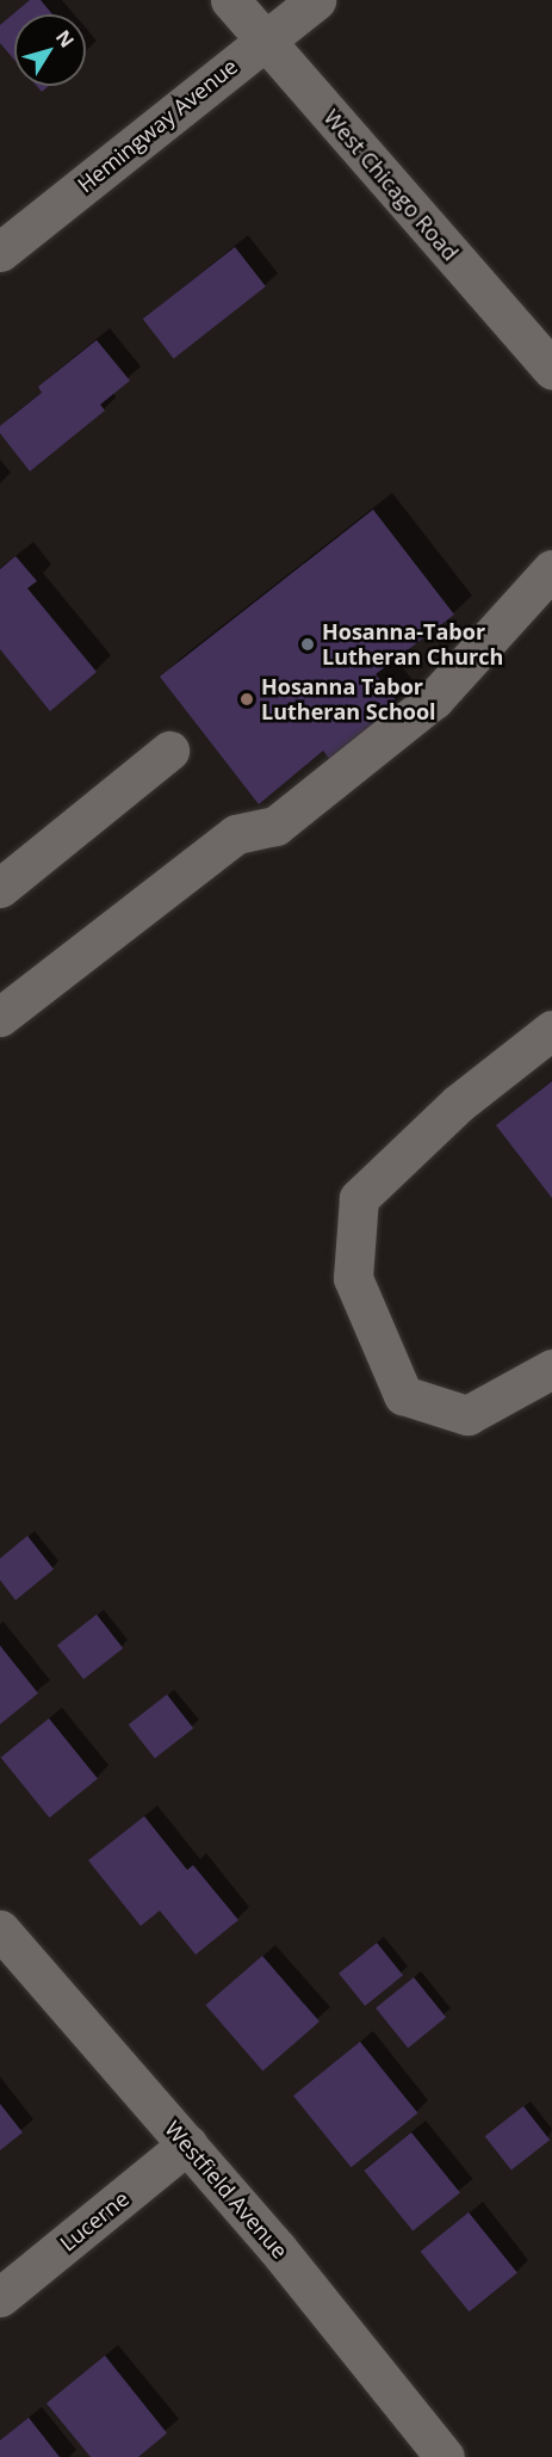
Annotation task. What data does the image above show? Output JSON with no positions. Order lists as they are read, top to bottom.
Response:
{
  "streets": {
    "street": [
      "Hemingway Avenue",
      "West Chicago Road",
      "Westfield Avenue",
      "Lucerne"
    ]
  },
  "crossings": [
    ["Hemingway Avenue", "West Chicago Road"],
    ["Westfield Avenue", "Lucerne"]
  ],
  "places": ["Hosanna-Tabor Lutheran Church", "Hosanna Tabor Lutheran School"],
  "north": "top right"
}
